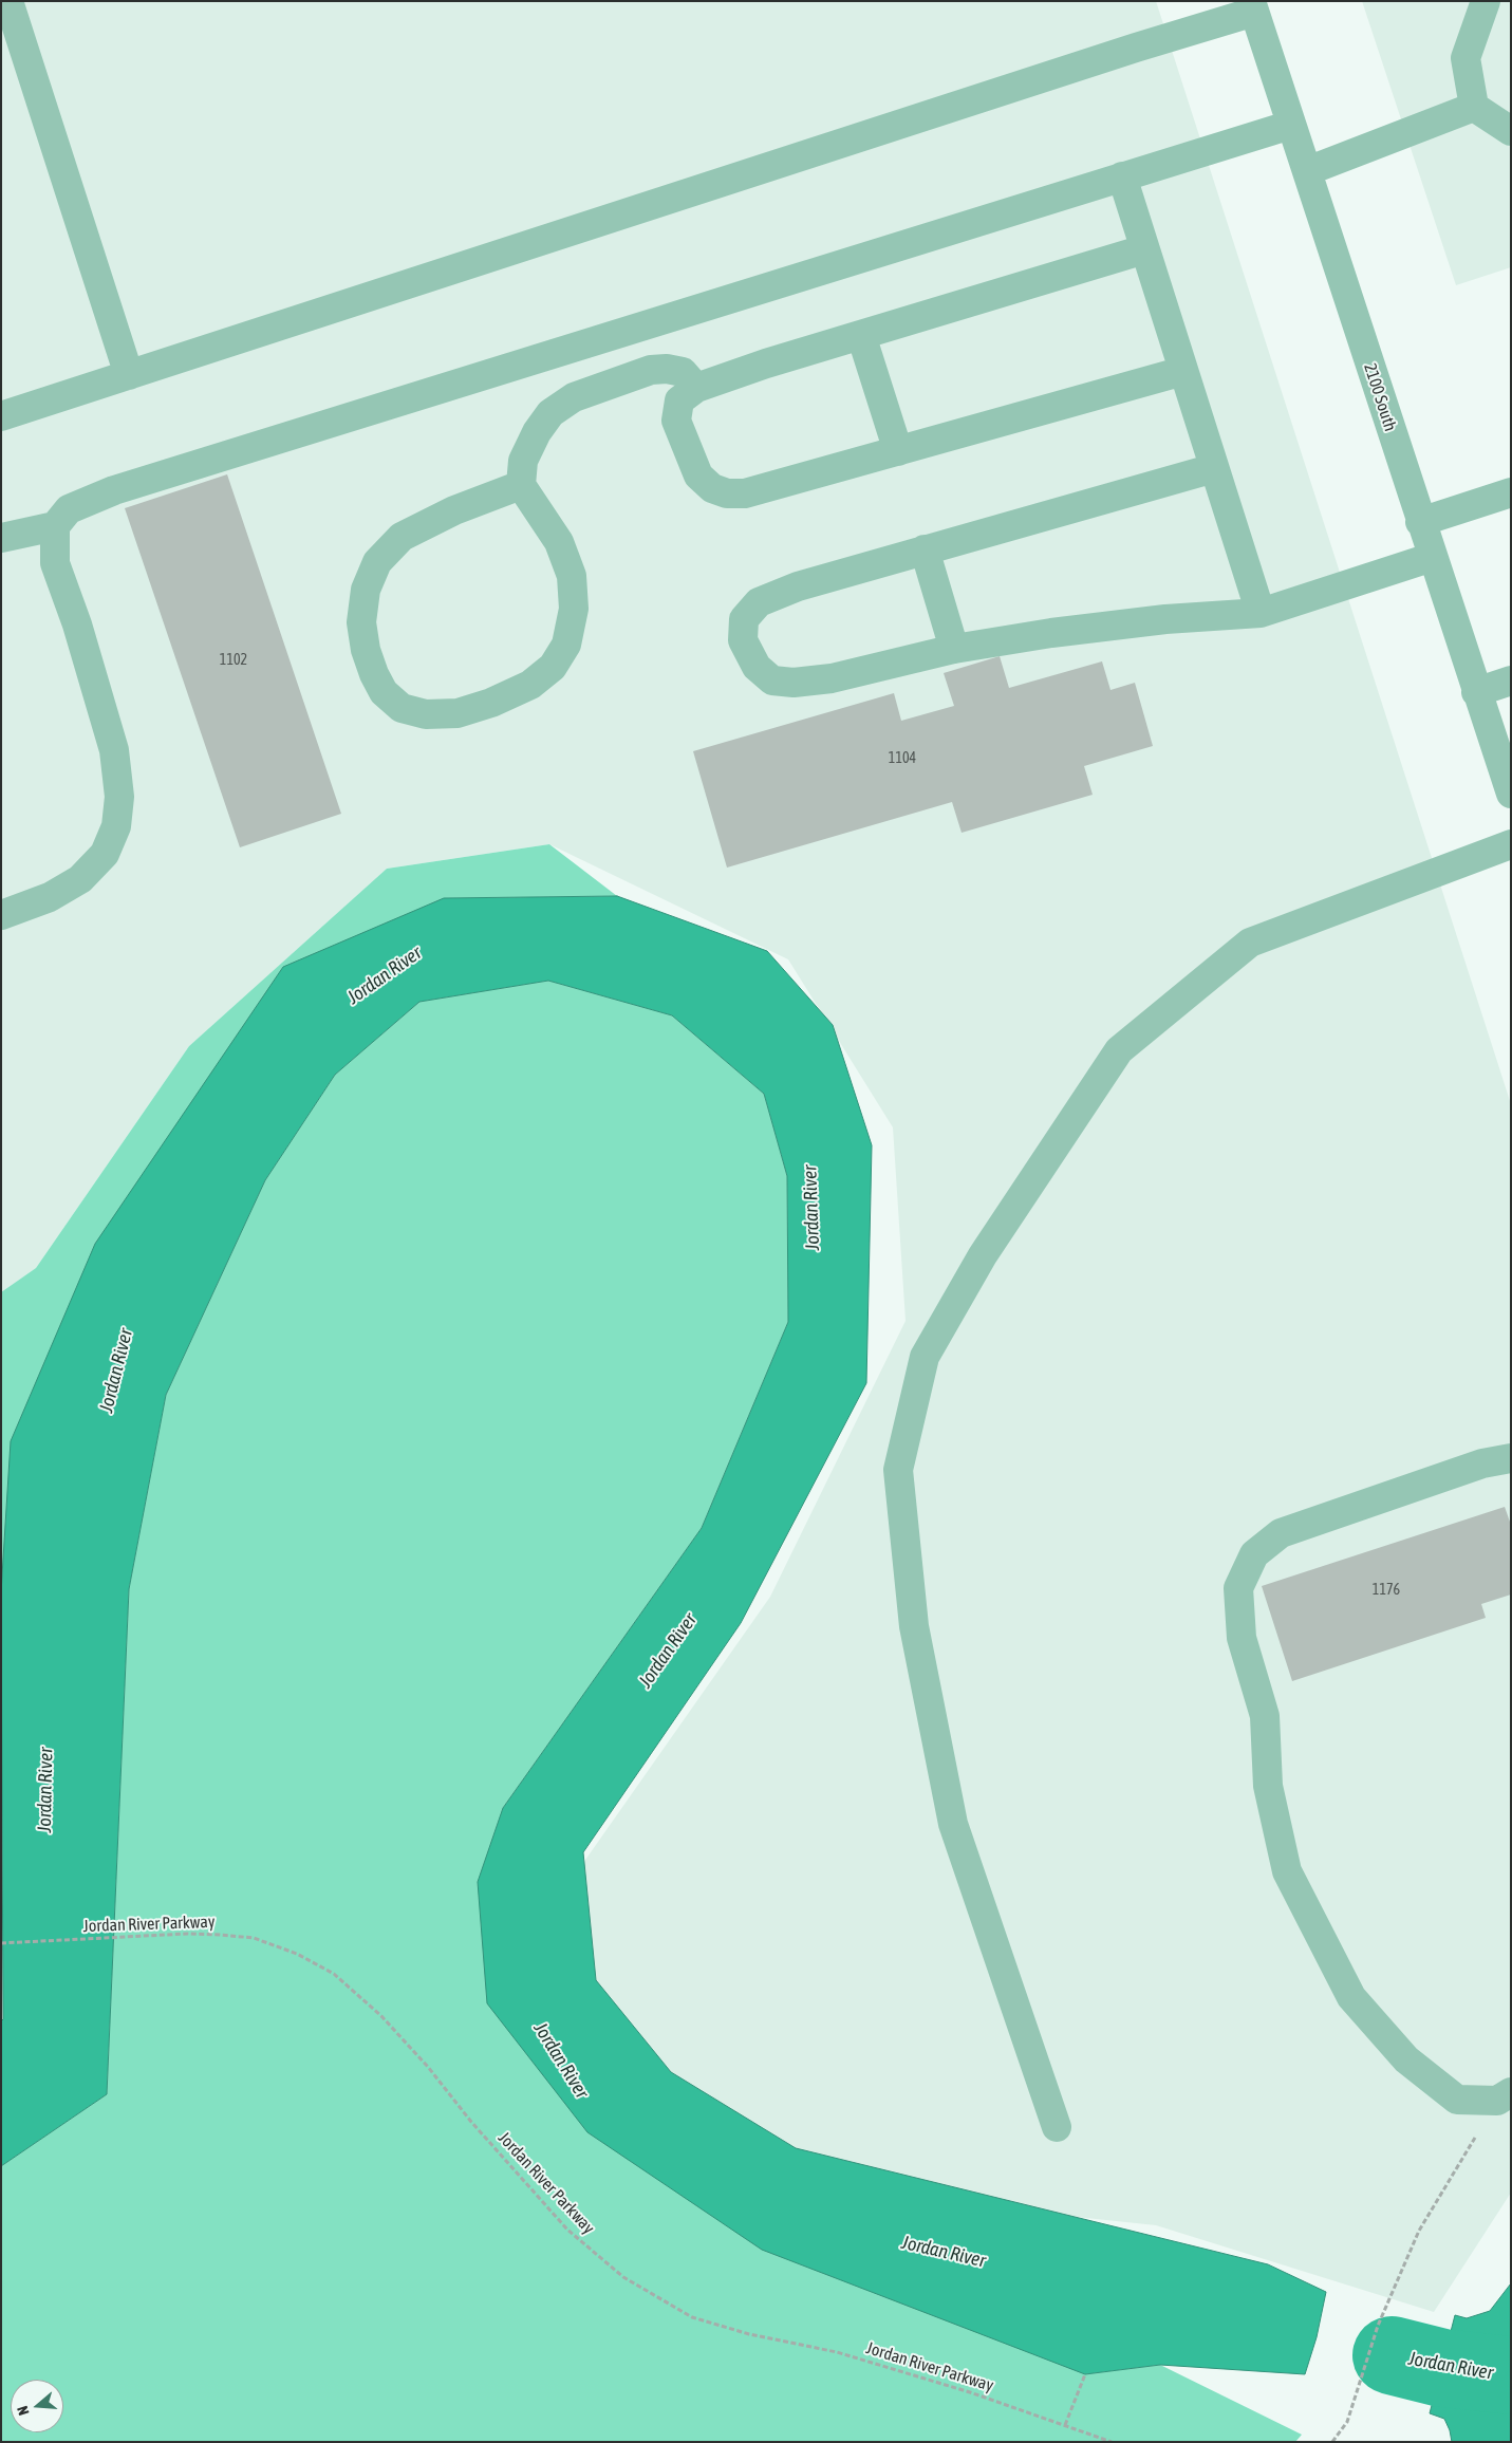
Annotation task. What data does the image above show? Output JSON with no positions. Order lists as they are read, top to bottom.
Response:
{
  "streets": {
    "street": ["2100 South"],
    "path": ["Jordan River Parkway"]
  },
  "water": ["Jordan River"],
  "house_numbers": ["1102", "1104", "1176"],
  "north": "left"
}
